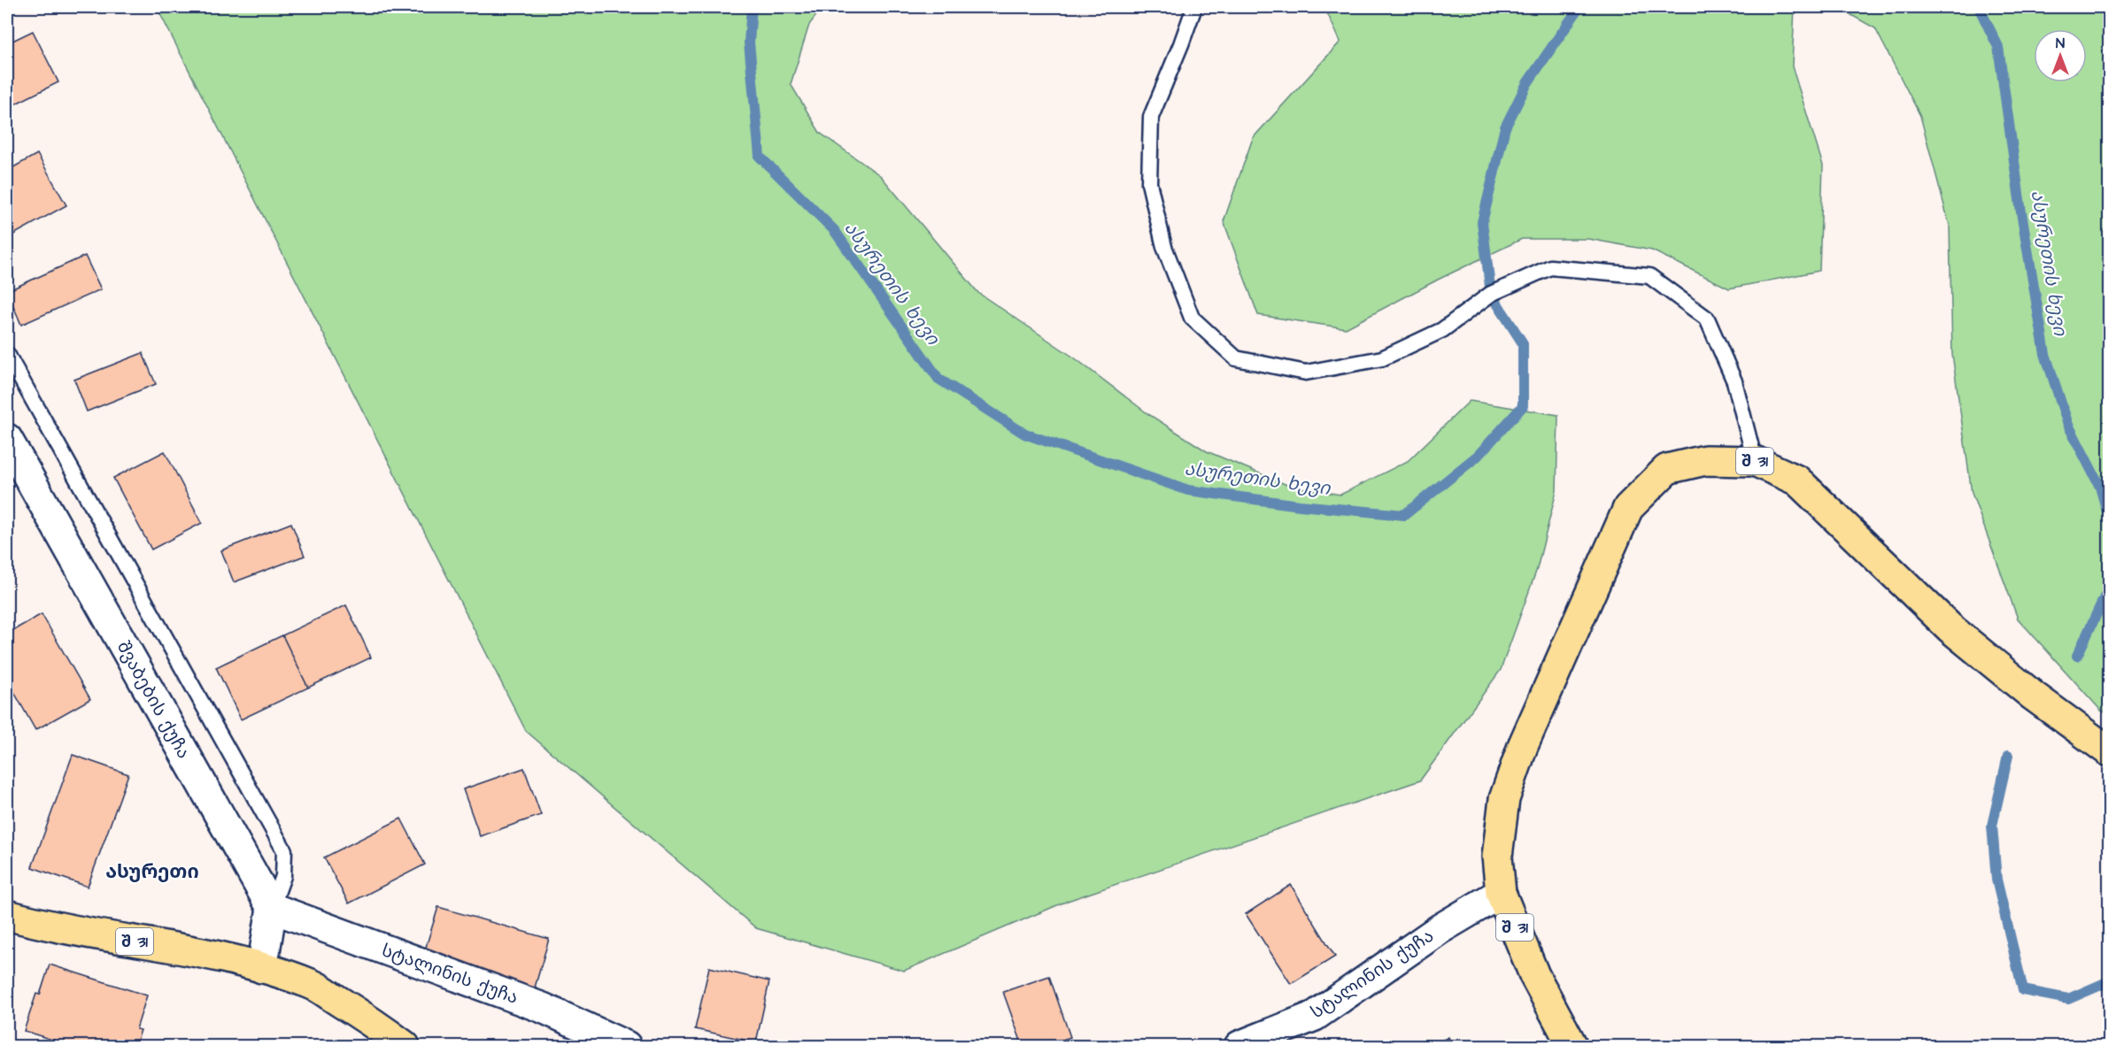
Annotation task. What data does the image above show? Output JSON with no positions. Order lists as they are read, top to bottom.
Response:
{
  "streets": {
    "main road": ["შ 31"],
    "street": ["შვაბების ქუჩა", "სტალინის ქუჩა"]
  },
  "crossings": [
    ["შ 31", "სტალინის ქუჩა"],
    ["შვაბების ქუჩა", "სტალინის ქუჩა"]
  ],
  "districts": ["ასურეთი"],
  "water": ["ასურეთის ხევი"],
  "north": "top"
}
